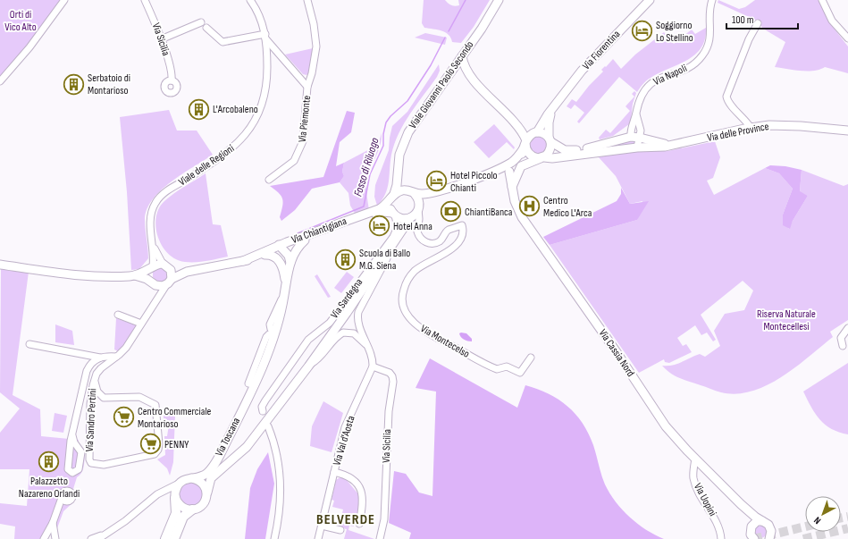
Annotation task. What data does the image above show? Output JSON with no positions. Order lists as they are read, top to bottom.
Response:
{
  "streets": {
    "main road": [
      "Via Fiorentina",
      "Viale Giovanni Paolo Secondo",
      "Via delle Province",
      "Via Chiantigiana",
      "Via Cassia Nord",
      "Via Toscana"
    ],
    "street": [
      "Via Sicilia",
      "Via Napoli",
      "Via Piemonte",
      "Viale delle Regioni",
      "Via Sardegna",
      "Via Montecelso",
      "Via Sandro Pertini",
      "Via Val d'Aosta",
      "Via Uopini"
    ]
  },
  "crossings": [
    ["Via Sicilia", "Via Val d'Aosta"],
    ["Via Fiorentina", "Via delle Province"],
    ["Via Fiorentina", "Via Cassia Nord"],
    ["Via Napoli", "Via delle Province"],
    ["Viale Giovanni Paolo Secondo", "Via Chiantigiana"],
    ["Viale Giovanni Paolo Secondo", "Via Sardegna"],
    ["Via Piemonte", "Viale delle Regioni"],
    ["Viale delle Regioni", "Via Chiantigiana"],
    ["Viale delle Regioni", "Via Sandro Pertini"],
    ["Via Chiantigiana", "Via Sardegna"],
    ["Via Chiantigiana", "Via Sandro Pertini"],
    ["Via Chiantigiana", "Via Toscana"],
    ["Via Cassia Nord", "Via Uopini"]
  ],
  "districts": ["BELVERDE"],
  "water": ["Fosso di Riluogo"],
  "parks": ["Orti di Vico Alto", "Riserva Naturale Montecellesi"],
  "places": {
    "hotel": ["Soggiorno Lo Stellino", "Hotel Piccolo Chianti", "Hotel Anna"],
    "building": [
      "Serbatoio di Montarioso",
      "L'Arcobaleno",
      "Scuola di Ballo M.G. Siena",
      "Palazzetto Nazareno Orlandi"
    ],
    "hospital": ["Centro Medico L'Arca"],
    "bank": ["ChiantiBanca"],
    "supermarket": ["Centro Commerciale Montarioso", "PENNY"]
  },
  "scale_bar": "100 m",
  "north": "bottom left"
}
